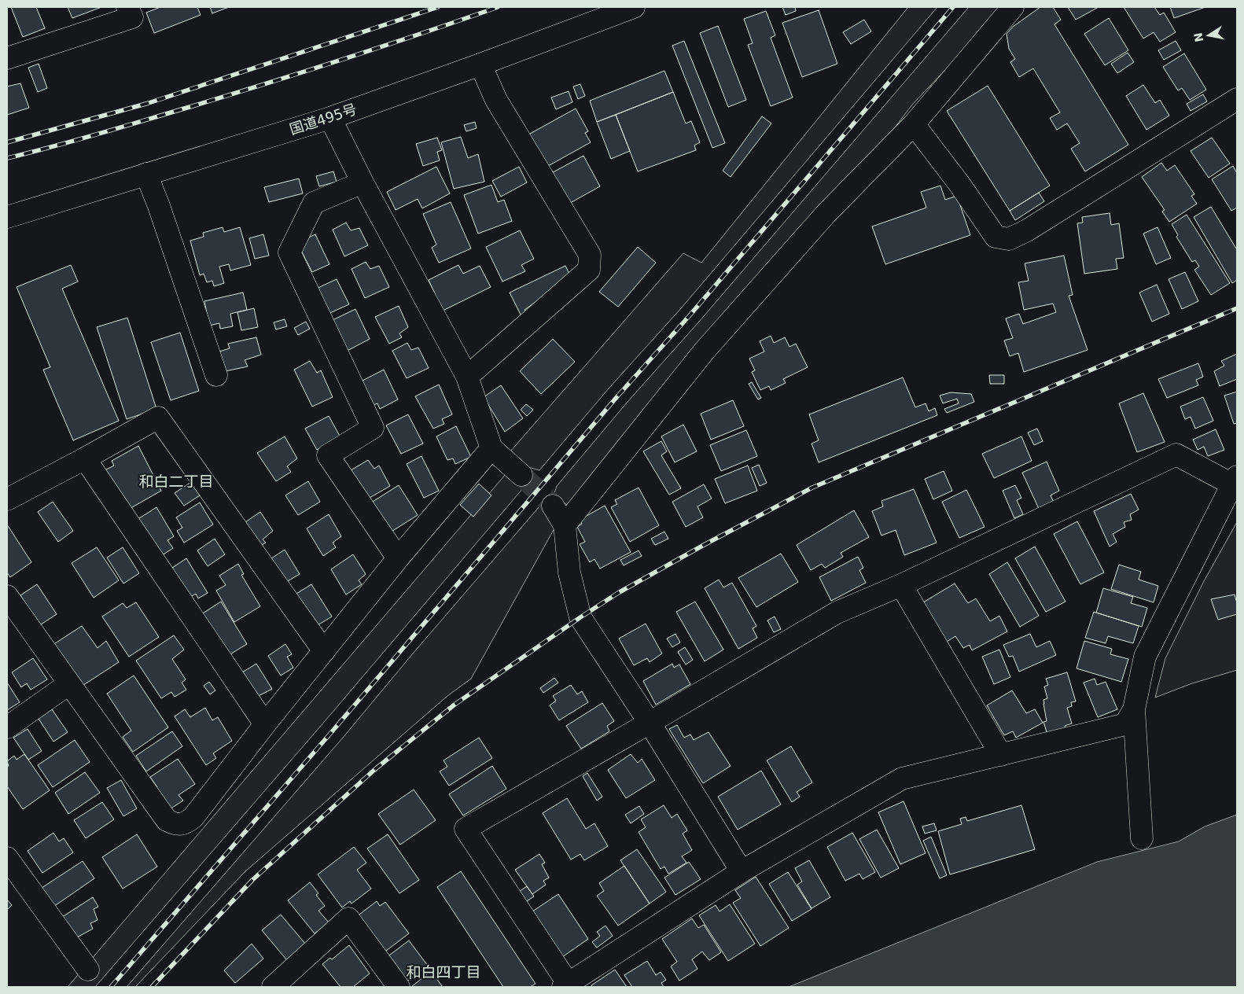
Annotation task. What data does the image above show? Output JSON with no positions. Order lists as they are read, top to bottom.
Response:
{
  "streets": {
    "main road": ["国道495号"]
  },
  "districts": ["和白二丁目", "和白四丁目"],
  "north": "left"
}
